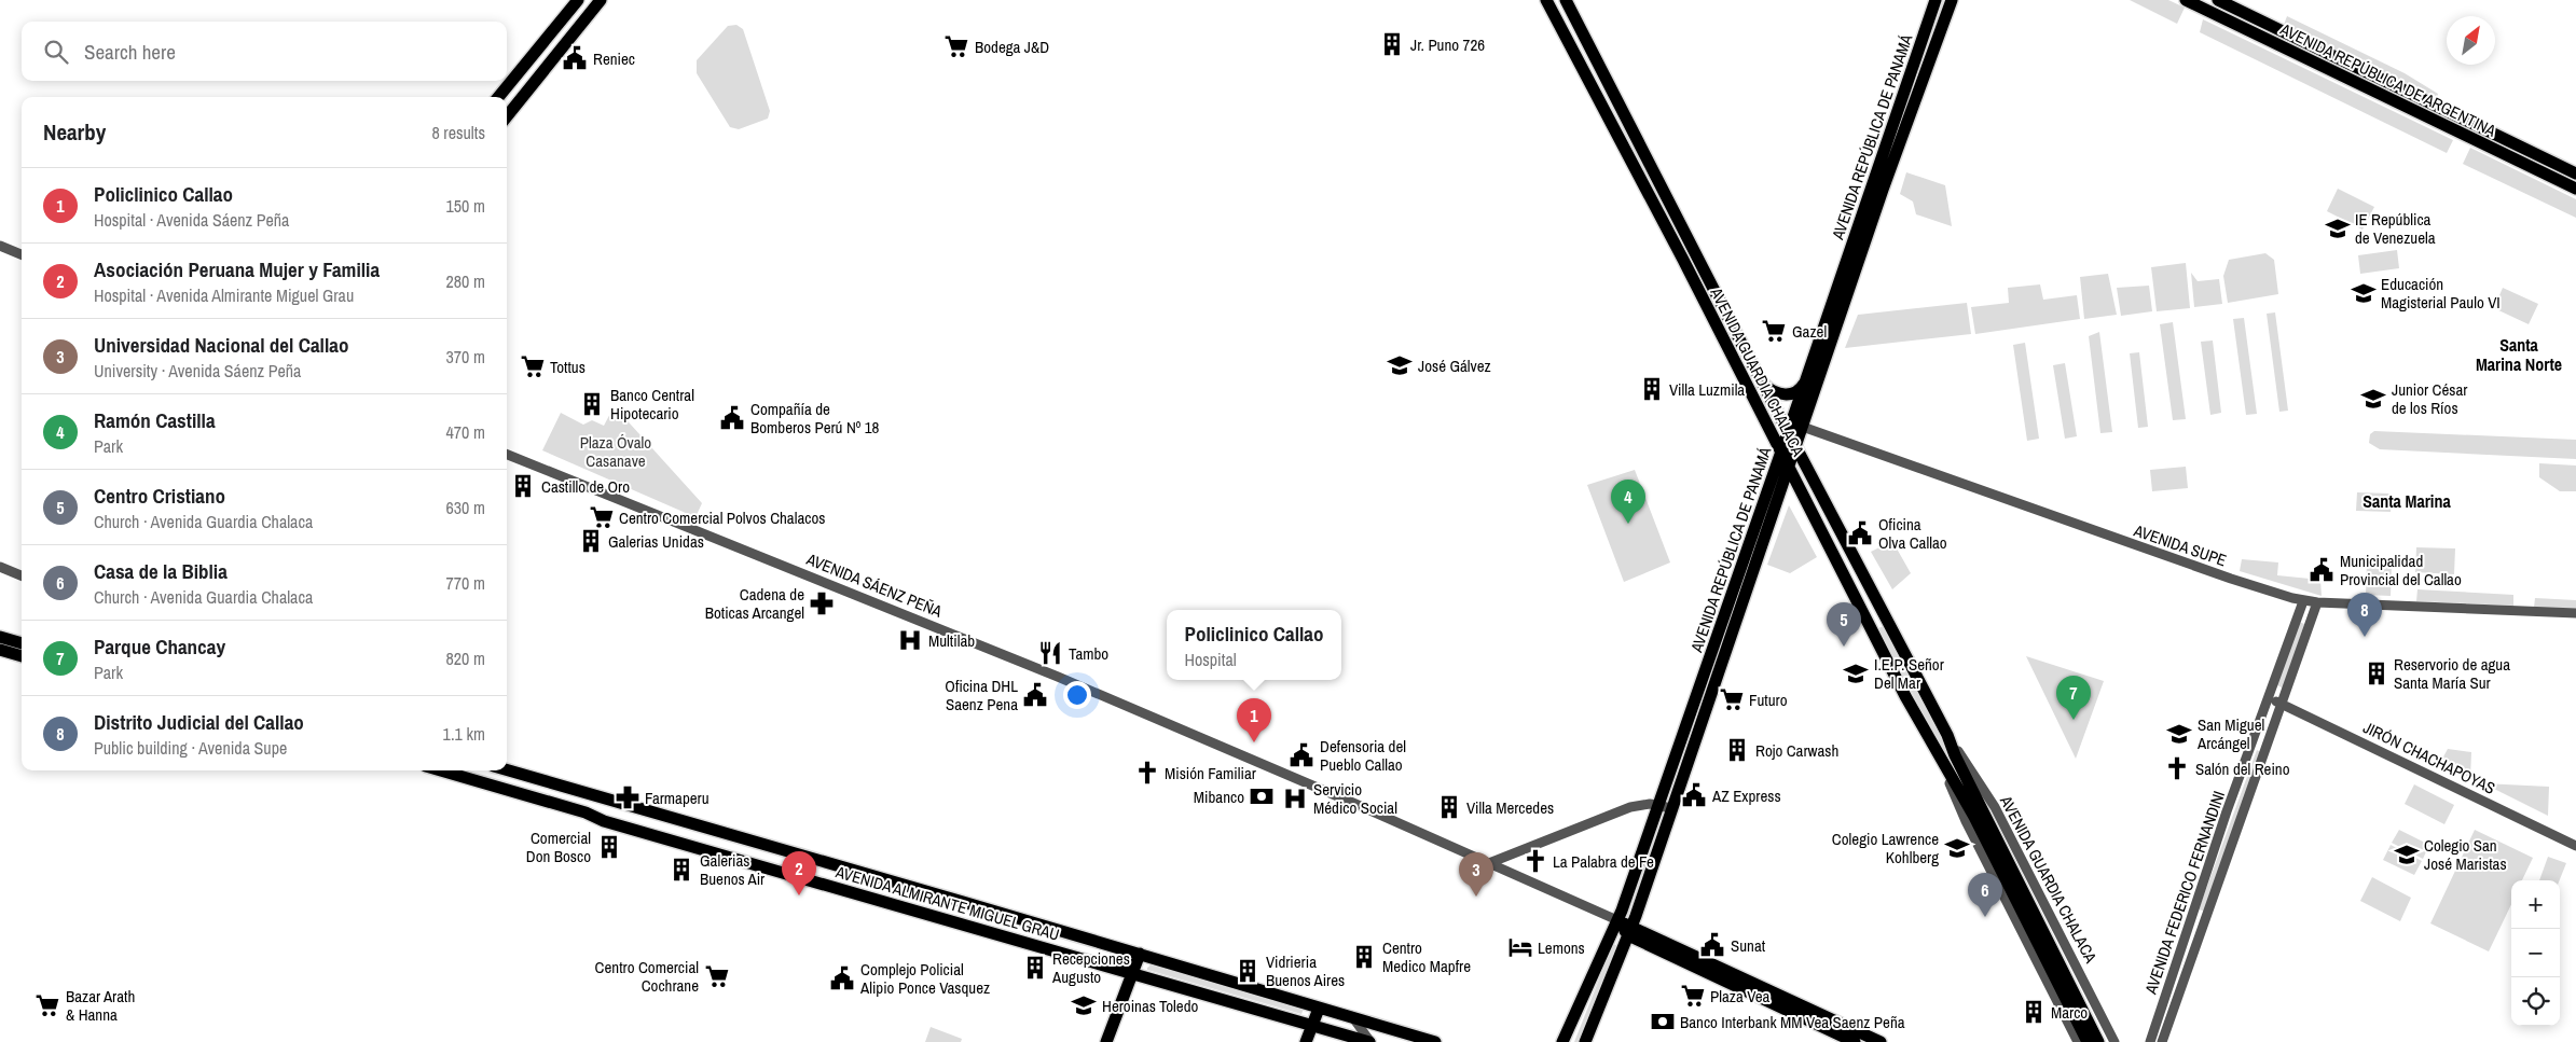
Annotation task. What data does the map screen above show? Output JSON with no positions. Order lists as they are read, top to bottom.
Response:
{
  "streets": {
    "main road": [
      "AVENIDA REPÚBLICA DE ARGENTINA",
      "AVENIDA REPÚBLICA DE PANAMÁ",
      "AVENIDA GUARDIA CHALACA",
      "AVENIDA ALMIRANTE MIGUEL GRAU"
    ],
    "street": [
      "AVENIDA SUPE",
      "AVENIDA SÁENZ PEÑA",
      "JIRÓN CHACHAPOYAS",
      "AVENIDA FEDERICO FERNANDINI"
    ]
  },
  "crossings": [
    ["AVENIDA REPÚBLICA DE PANAMÁ", "AVENIDA GUARDIA CHALACA"],
    ["AVENIDA REPÚBLICA DE PANAMÁ", "AVENIDA SUPE"],
    ["AVENIDA REPÚBLICA DE PANAMÁ", "AVENIDA SÁENZ PEÑA"],
    ["AVENIDA GUARDIA CHALACA", "AVENIDA SUPE"],
    ["AVENIDA SUPE", "AVENIDA FEDERICO FERNANDINI"],
    ["JIRÓN CHACHAPOYAS", "AVENIDA FEDERICO FERNANDINI"]
  ],
  "districts": ["Santa Marina Norte", "Santa Marina"],
  "parks": ["Plaza Óvalo Casanave"],
  "places": {
    "building": [
      "Jr. Puno 726",
      "Villa Luzmila",
      "Banco Central Hipotecario",
      "Castillo de Oro",
      "Galerias Unidas",
      "Reservorio de agua Santa María Sur",
      "Rojo Carwash",
      "Villa Mercedes",
      "Comercial Don Bosco",
      "Galerias Buenos Air",
      "Centro Medico Mapfre",
      "Recepciones Augusto",
      "Vidrieria Buenos Aires",
      "Marco"
    ],
    "supermarket": [
      "Bodega J&D",
      "Gazel",
      "Tottus",
      "Centro Comercial Polvos Chalacos",
      "Futuro",
      "Centro Comercial Cochrane",
      "Plaza Vea",
      "Bazar Arath & Hanna"
    ],
    "public building": [
      "Reniec",
      "Compañía de Bomberos Perú Nº 18",
      "Oficina Olva Callao",
      "Municipalidad Provincial del Callao",
      "Oficina DHL Saenz Pena",
      "Defensoria del Pueblo Callao",
      "AZ Express",
      "Sunat",
      "Complejo Policial Alipio Ponce Vasquez"
    ],
    "school or university": [
      "IE República de Venezuela",
      "Educación Magisterial Paulo VI",
      "José Gálvez",
      "Junior César de los Ríos",
      "I.E.P. Señor Del Mar",
      "San Miguel Arcángel",
      "Colegio Lawrence Kohlberg",
      "Colegio San José Maristas",
      "Heroinas Toledo"
    ],
    "pharmacy": ["Cadena de Boticas Arcangel", "Farmaperu"],
    "hospital": ["Multilab", "Servicio Médico Social"],
    "restaurant": ["Tambo"],
    "church": ["Salón del Reino", "Misión Familiar", "La Palabra de Fe"],
    "bank": ["Mibanco", "Banco Interbank MM Vea Saenz Peña"],
    "hotel": ["Lemons"]
  },
  "north": "top right",
  "page": {
    "search": "Search here",
    "heading": ["Nearby", "8 results"],
    "list": [
      {
        "mark": "1",
        "name": "Policlinico Callao",
        "note": "Hospital · Avenida Sáenz Peña",
        "value": "150 m"
      },
      {
        "mark": "2",
        "name": "Asociación Peruana Mujer y Familia",
        "note": "Hospital · Avenida Almirante Miguel Grau",
        "value": "280 m"
      },
      {
        "mark": "3",
        "name": "Universidad Nacional del Callao",
        "note": "University · Avenida Sáenz Peña",
        "value": "370 m"
      },
      {
        "mark": "4",
        "name": "Ramón Castilla",
        "note": "Park",
        "value": "470 m"
      },
      {
        "mark": "5",
        "name": "Centro Cristiano",
        "note": "Church · Avenida Guardia Chalaca",
        "value": "630 m"
      },
      {
        "mark": "6",
        "name": "Casa de la Biblia",
        "note": "Church · Avenida Guardia Chalaca",
        "value": "770 m"
      },
      {
        "mark": "7",
        "name": "Parque Chancay",
        "note": "Park",
        "value": "820 m"
      },
      {
        "mark": "8",
        "name": "Distrito Judicial del Callao",
        "note": "Public building · Avenida Supe",
        "value": "1.1 km"
      }
    ],
    "pins": [
      "4",
      "8",
      "5",
      "7",
      "1",
      "2",
      "3",
      "6"
    ],
    "popup": ["Policlinico Callao", "Hospital"],
    "map_buttons": ["+", "−"]
  }
}
